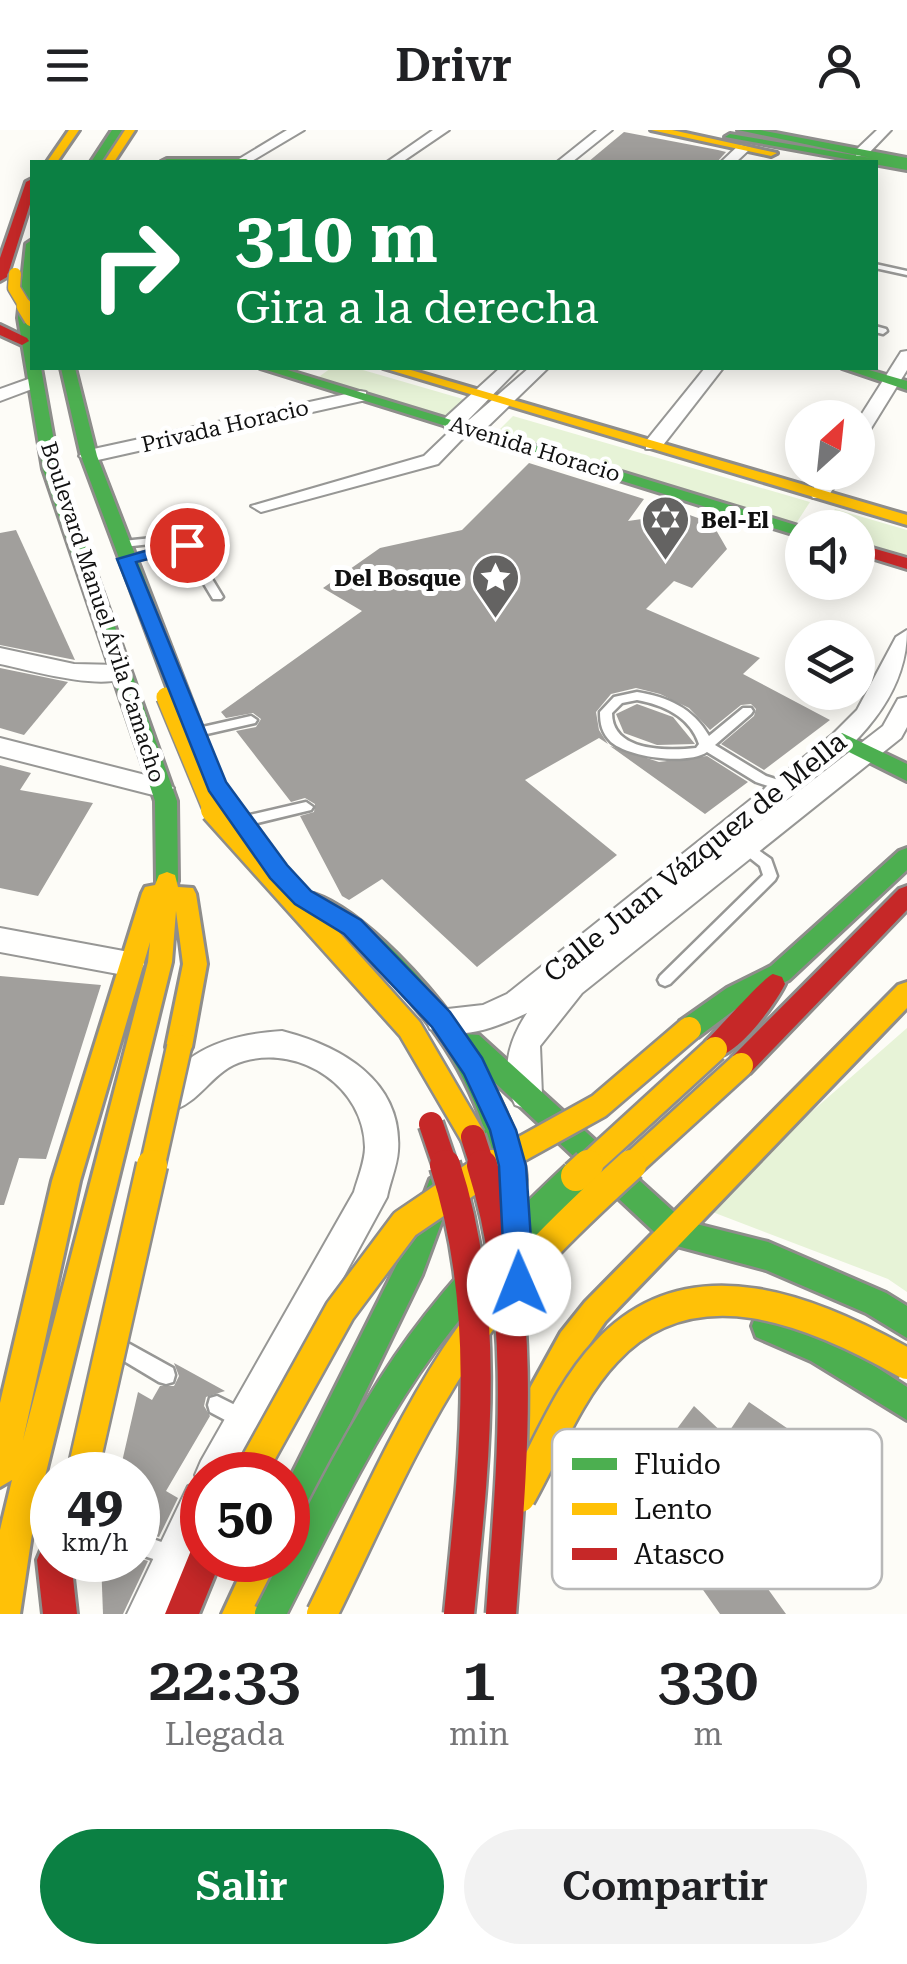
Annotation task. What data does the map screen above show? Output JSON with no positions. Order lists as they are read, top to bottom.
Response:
{
  "streets": {
    "main road": ["Avenida Horacio", "Boulevard Manuel Ávila Camacho"],
    "street": ["Privada Horacio", "Calle Juan Vázquez de Mella"]
  },
  "crossings": [
    ["Privada Horacio", "Avenida Horacio"],
    ["Privada Horacio", "Boulevard Manuel Ávila Camacho"],
    ["Boulevard Manuel Ávila Camacho", "Calle Juan Vázquez de Mella"]
  ],
  "places": {
    "synagogue": ["Bel-El"],
    "place": ["Del Bosque"]
  },
  "legend": ["Fluido", "Lento", "Atasco"],
  "north": "top right",
  "page": {
    "header": "Drivr",
    "turn": ["310 m", "Gira a la derecha"],
    "speed": "49 km/h",
    "limit": "50",
    "eta": [
      "22:33",
      "Llegada",
      "1",
      "min",
      "330",
      "m"
    ],
    "buttons": ["Salir", "Compartir"]
  }
}
